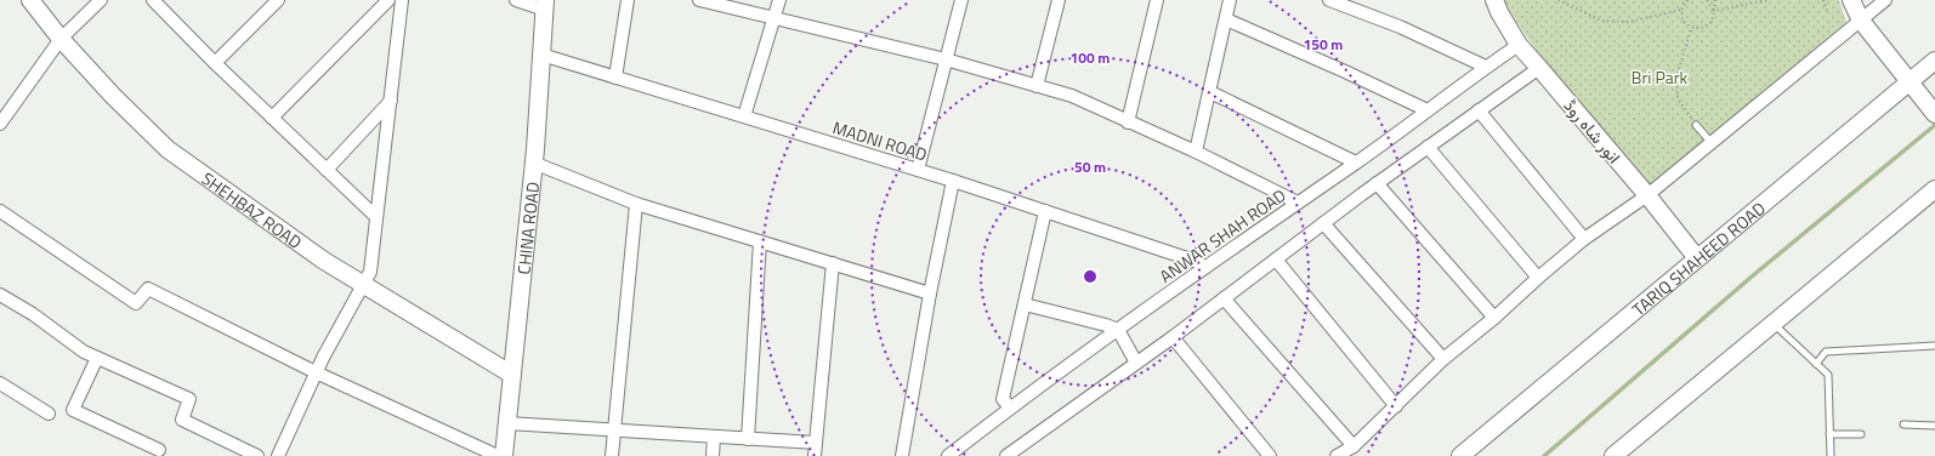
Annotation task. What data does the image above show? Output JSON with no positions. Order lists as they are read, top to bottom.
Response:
{
  "streets": {
    "main road": [
      "انور شاہ روڈ",
      "SHEHBAZ ROAD",
      "CHINA ROAD",
      "TARIQ SHAHEED ROAD"
    ],
    "street": ["MADNI ROAD", "ANWAR SHAH ROAD"]
  },
  "crossings": [
    ["انور شاہ روڈ", "ANWAR SHAH ROAD"],
    ["انور شاہ روڈ", "TARIQ SHAHEED ROAD"],
    ["MADNI ROAD", "CHINA ROAD"],
    ["MADNI ROAD", "ANWAR SHAH ROAD"],
    ["SHEHBAZ ROAD", "CHINA ROAD"]
  ],
  "parks": ["Bri Park"],
  "rings": ["150 m", "100 m", "50 m"]
}
